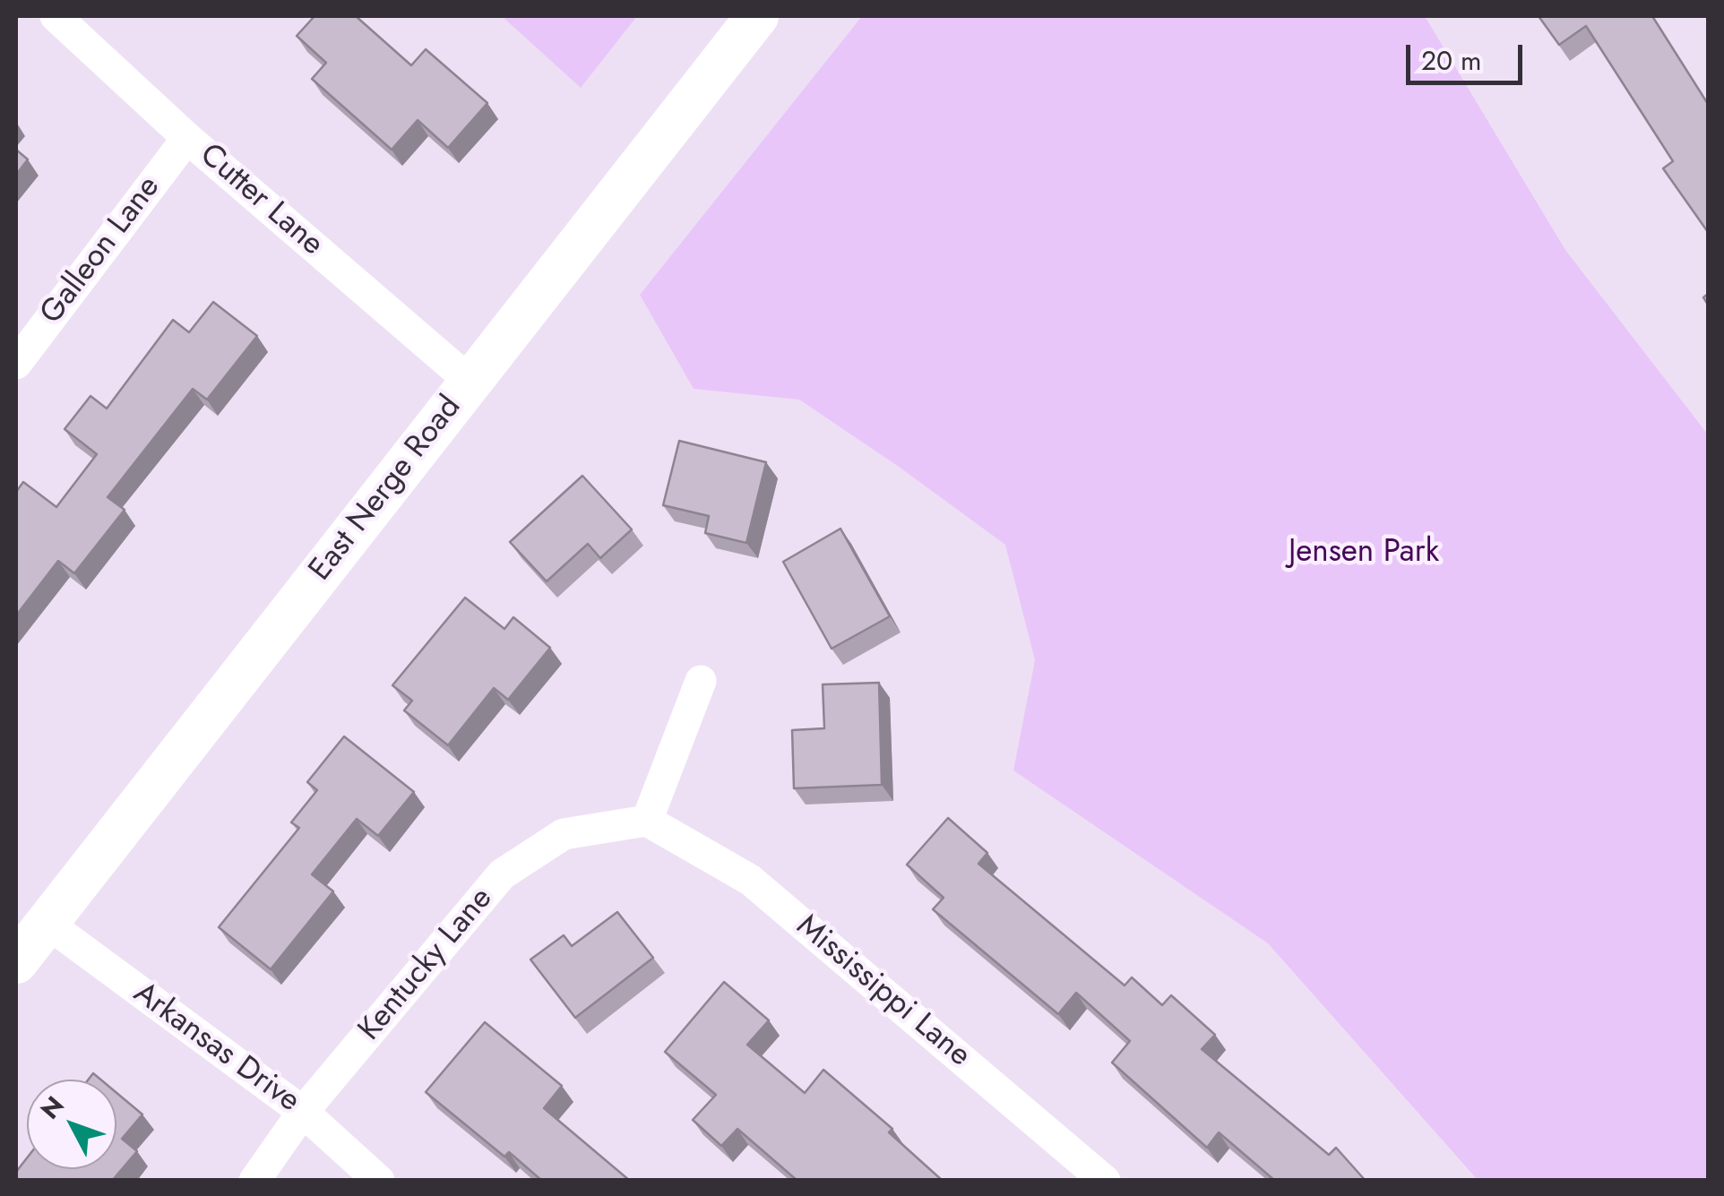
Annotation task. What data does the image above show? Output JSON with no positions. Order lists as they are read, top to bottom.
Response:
{
  "streets": {
    "main road": ["East Nerge Road"],
    "street": [
      "Cutter Lane",
      "Galleon Lane",
      "Kentucky Lane",
      "Mississippi Lane",
      "Arkansas Drive"
    ]
  },
  "crossings": [
    ["Cutter Lane", "Galleon Lane"],
    ["Cutter Lane", "East Nerge Road"],
    ["East Nerge Road", "Arkansas Drive"],
    ["Kentucky Lane", "Mississippi Lane"],
    ["Kentucky Lane", "Arkansas Drive"]
  ],
  "parks": ["Jensen Park"],
  "scale_bar": "20 m",
  "north": "top left"
}
